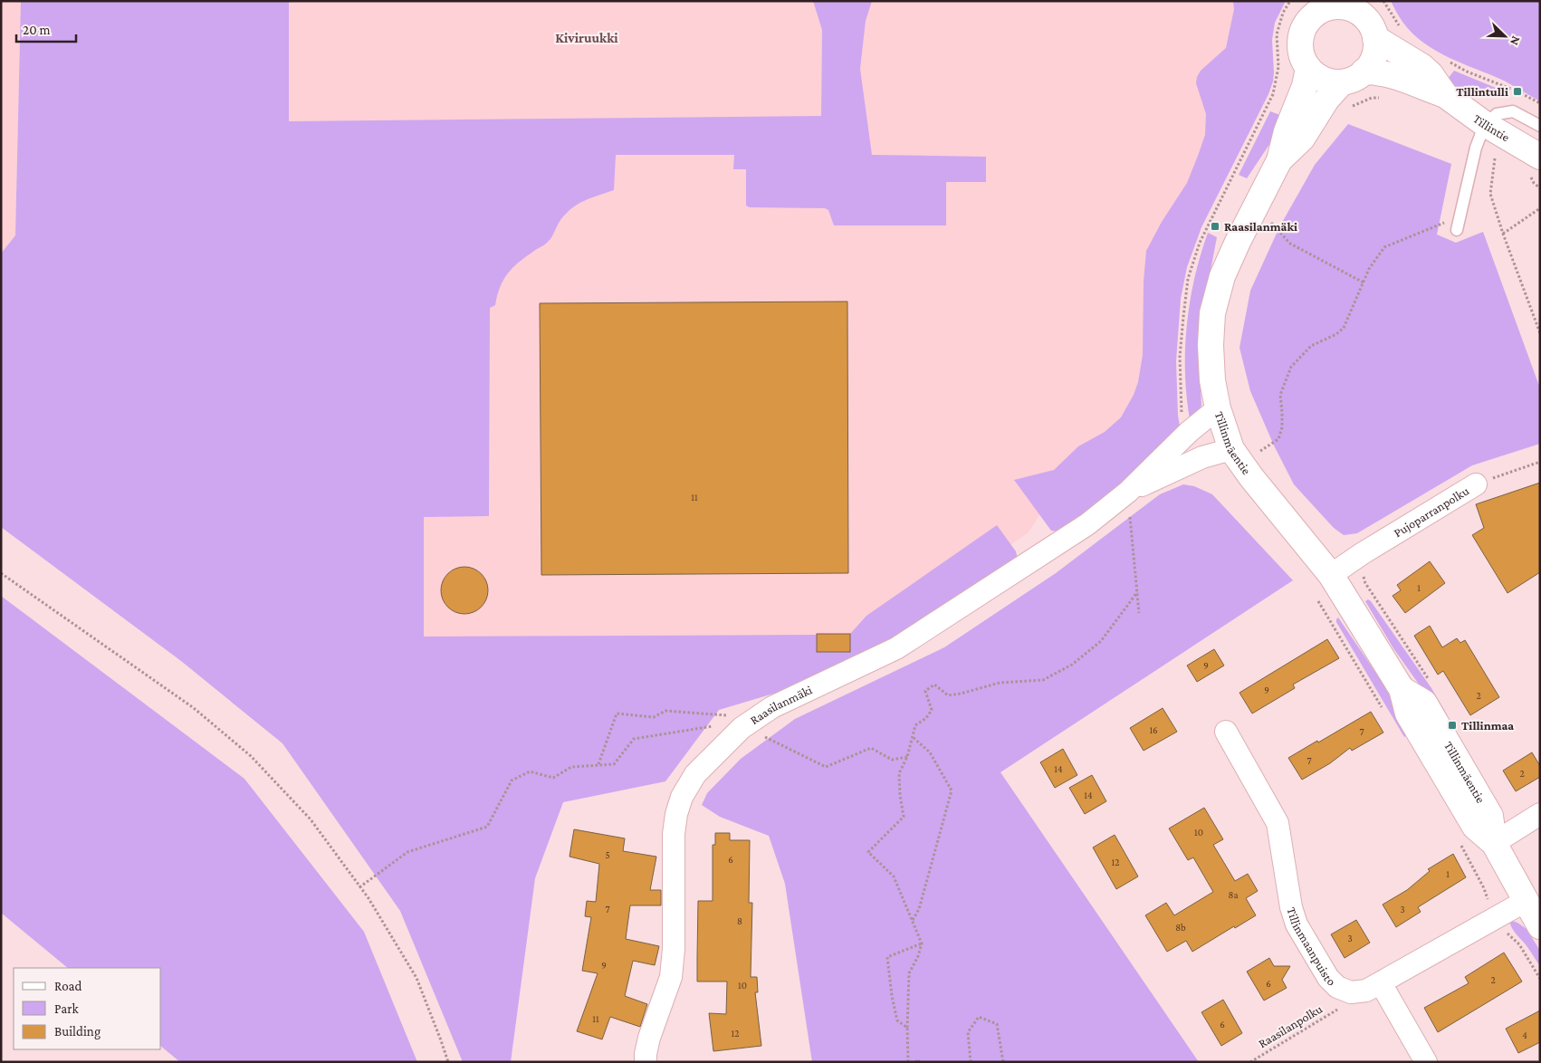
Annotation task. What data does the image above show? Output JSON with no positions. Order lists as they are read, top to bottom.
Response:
{
  "streets": {
    "street": [
      "Tillintie",
      "Tillinmäentie",
      "Pujoparranpolku",
      "Raasilanmäki",
      "Tillinmaanpuisto"
    ],
    "path": ["Raasilanpolku"]
  },
  "crossings": [
    ["Tillintie", "Tillinmäentie"],
    ["Tillinmäentie", "Pujoparranpolku"],
    ["Tillinmäentie", "Raasilanmäki"],
    ["Tillinmäentie", "Tillinmaanpuisto"]
  ],
  "districts": ["Kiviruukki"],
  "places": {
    "transit": ["Tillintulli", "Raasilanmäki", "Tillinmaa"]
  },
  "house_numbers": [
    "11",
    "1",
    "9",
    "9",
    "2",
    "16",
    "7",
    "7",
    "14",
    "2",
    "14",
    "10",
    "5",
    "6",
    "12",
    "1",
    "8a",
    "7",
    "3",
    "8",
    "8b",
    "3",
    "9",
    "2",
    "6",
    "10",
    "11",
    "6",
    "12",
    "4"
  ],
  "legend": ["Road", "Park", "Building"],
  "scale_bar": "20 m",
  "north": "bottom right"
}
